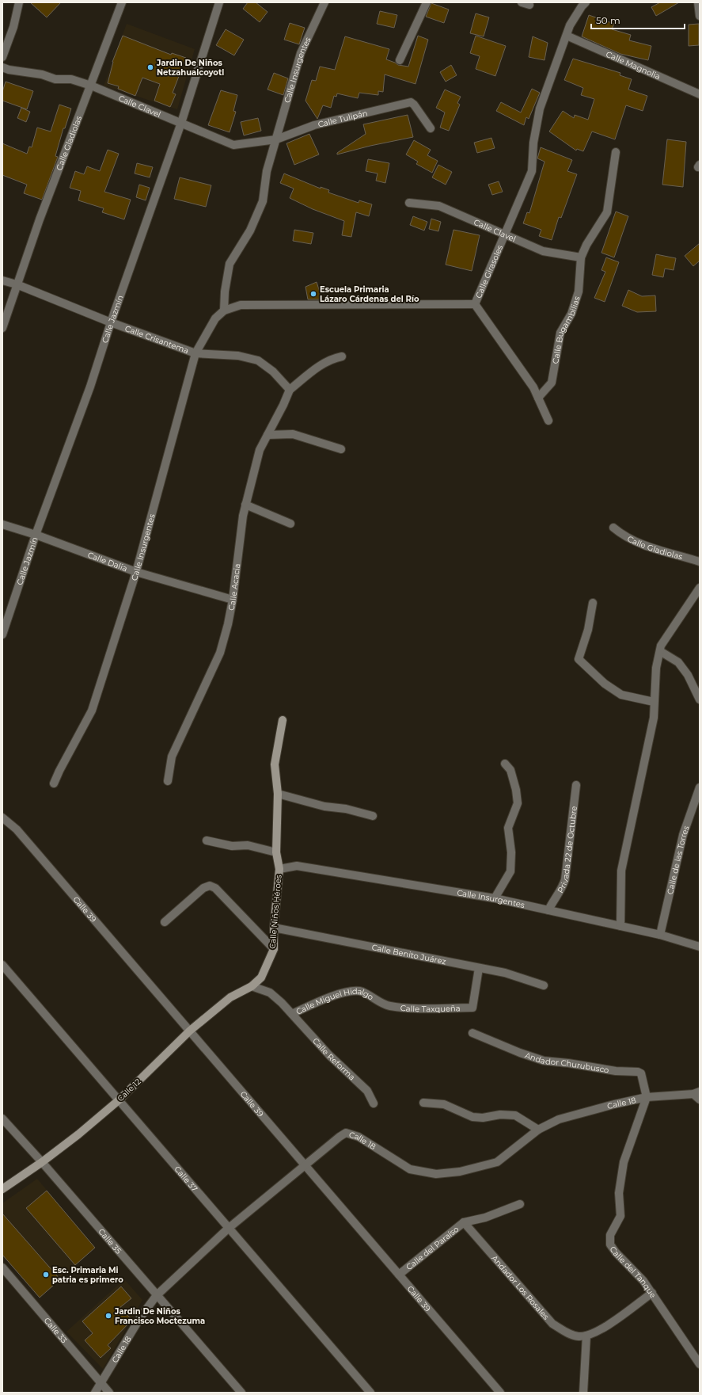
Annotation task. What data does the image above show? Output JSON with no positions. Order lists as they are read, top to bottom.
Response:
{
  "streets": {
    "street": [
      "Calle Magnolia",
      "Calle Insurgentes",
      "Calle Clavel",
      "Calle Tulipán",
      "Calle Gladiolas",
      "Calle Girasoles",
      "Calle Jazmín",
      "Calle Bugambilias",
      "Calle Crisantema",
      "Calle Dalia",
      "Calle Acacia",
      "Privada 22 de Octubre",
      "Calle de las Torres",
      "Calle 39",
      "Calle Niños Héroes",
      "Calle Benito Juárez",
      "Calle Miguel Hidalgo",
      "Calle Taxqueña",
      "Calle Reforma",
      "Andador Churubusco",
      "Calle 12",
      "Calle 18",
      "Calle 37",
      "Calle 35",
      "Calle del Paraíso",
      "Calle del Tanque",
      "Andador Los Rosales",
      "Calle 33"
    ]
  },
  "crossings": [
    ["Calle Magnolia", "Calle Girasoles"],
    ["Calle Insurgentes", "Calle Clavel"],
    ["Calle Insurgentes", "Calle Tulipán"],
    ["Calle Insurgentes", "Calle Girasoles"],
    ["Calle Insurgentes", "Calle Crisantema"],
    ["Calle Insurgentes", "Calle Dalia"],
    ["Calle Insurgentes", "Privada 22 de Octubre"],
    ["Calle Insurgentes", "Calle de las Torres"],
    ["Calle Insurgentes", "Calle Niños Héroes"],
    ["Calle Clavel", "Calle Tulipán"],
    ["Calle Clavel", "Calle Gladiolas"],
    ["Calle Clavel", "Calle Girasoles"],
    ["Calle Clavel", "Calle Jazmín"],
    ["Calle Clavel", "Calle Bugambilias"],
    ["Calle Gladiolas", "Calle Crisantema"],
    ["Calle Jazmín", "Calle Crisantema"],
    ["Calle Jazmín", "Calle Dalia"],
    ["Calle Crisantema", "Calle Acacia"],
    ["Calle Dalia", "Calle Acacia"],
    ["Calle 39", "Calle 12"],
    ["Calle 39", "Calle 18"],
    ["Calle 39", "Calle del Paraíso"],
    ["Calle Niños Héroes", "Calle Benito Juárez"],
    ["Calle Niños Héroes", "Calle Miguel Hidalgo"],
    ["Calle Niños Héroes", "Calle 12"],
    ["Calle Benito Juárez", "Calle Taxqueña"],
    ["Calle Miguel Hidalgo", "Calle Taxqueña"],
    ["Calle Miguel Hidalgo", "Calle Reforma"],
    ["Calle Miguel Hidalgo", "Calle 12"],
    ["Andador Churubusco", "Calle 18"],
    ["Andador Churubusco", "Calle del Tanque"],
    ["Calle 12", "Calle 37"],
    ["Calle 12", "Calle 35"],
    ["Calle 18", "Calle 37"],
    ["Calle 18", "Calle 35"],
    ["Calle 18", "Calle del Tanque"],
    ["Calle 18", "Calle 33"],
    ["Calle del Paraíso", "Andador Los Rosales"]
  ],
  "places": [
    "Jardin De Niños Netzahualcoyotl",
    "Escuela Primaria Lázaro Cárdenas del Río",
    "Esc. Primaria Mi patria es primero",
    "Jardin De Niños Francisco Moctezuma"
  ],
  "scale_bar": "50 m"
}
